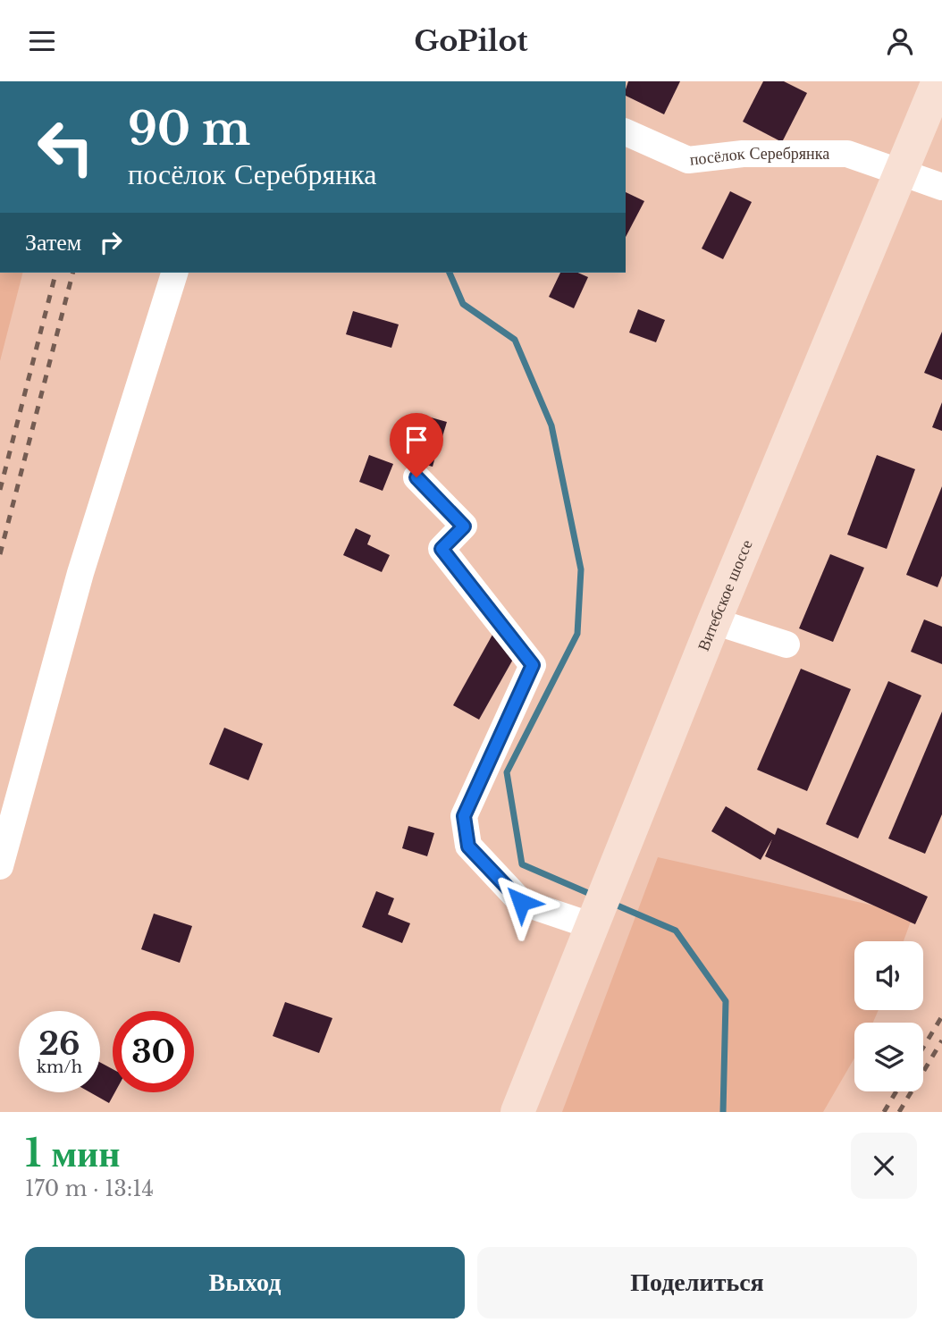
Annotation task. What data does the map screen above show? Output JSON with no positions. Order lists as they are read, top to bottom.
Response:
{
  "streets": {
    "main road": ["Витебское шоссе"],
    "street": ["посёлок Серебрянка"]
  },
  "crossings": [
    ["посёлок Серебрянка", "Витебское шоссе"]
  ],
  "page": {
    "header": "GoPilot",
    "turn": ["90 m", "посёлок Серебрянка"],
    "then": "Затем",
    "speed": "26 km/h",
    "limit": "30",
    "heading": ["1 мин", "170 m · 13:14"],
    "buttons": ["Выход", "Поделиться"]
  }
}
